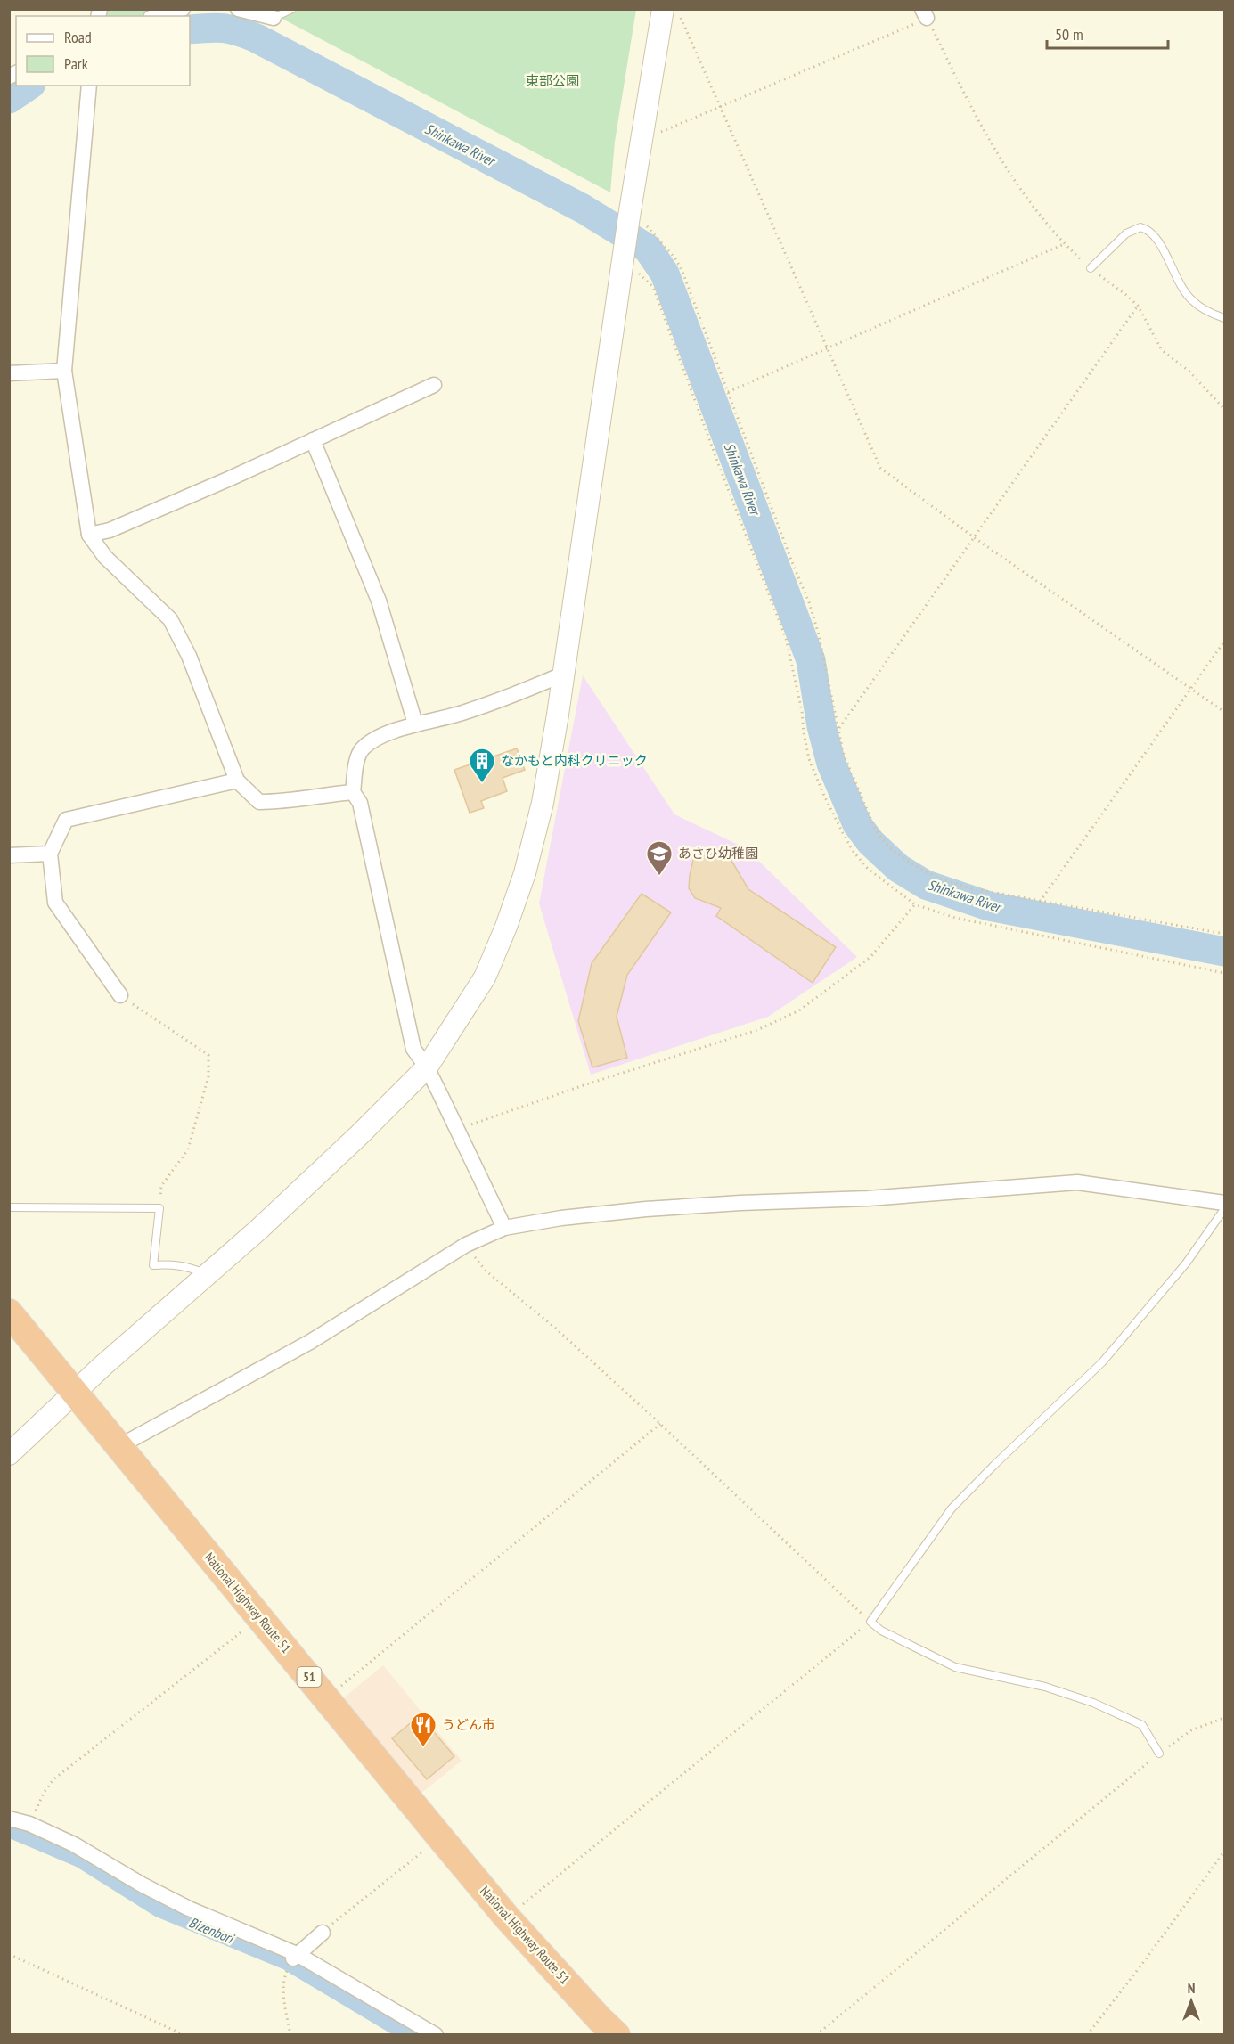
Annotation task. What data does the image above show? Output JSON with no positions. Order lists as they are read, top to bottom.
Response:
{
  "streets": {
    "highway": ["National Highway Route 51", "51"]
  },
  "water": ["Shinkawa River", "Bizenbori"],
  "parks": ["東部公園"],
  "places": {
    "building": ["なかもと内科クリニック"],
    "school or university": ["あさひ幼稚園"],
    "restaurant": ["うどん市"]
  },
  "legend": ["Road", "Park"],
  "scale_bar": "50 m",
  "north": "top"
}
